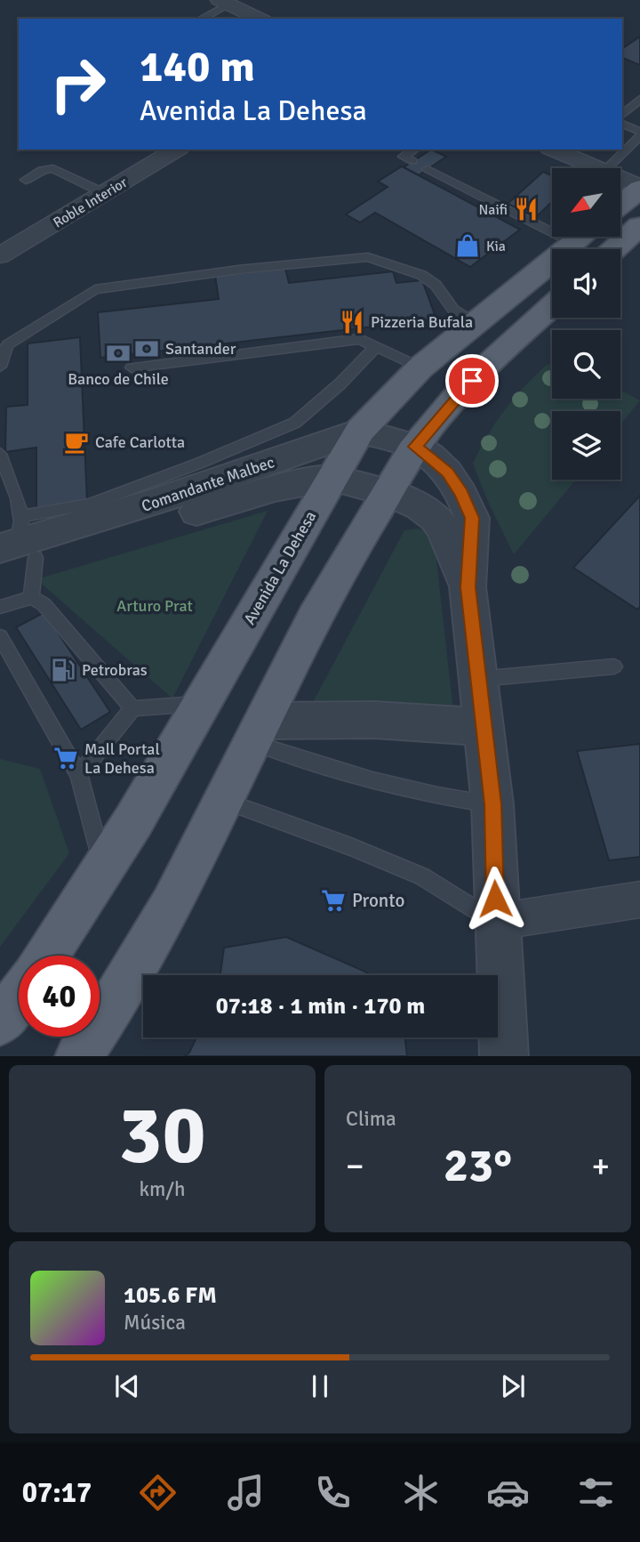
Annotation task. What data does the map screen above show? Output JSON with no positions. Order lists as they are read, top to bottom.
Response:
{
  "streets": {
    "main road": ["Avenida La Dehesa"],
    "street": ["Roble Interior", "Comandante Malbec"]
  },
  "crossings": [
    ["Comandante Malbec", "Avenida La Dehesa"]
  ],
  "parks": ["Arturo Prat"],
  "places": {
    "restaurant": ["Naifi", "Pizzeria Bufala"],
    "shop": ["Kia"],
    "bank": ["Santander", "Banco de Chile"],
    "cafe": ["Cafe Carlotta"],
    "fuel station": ["Petrobras"],
    "supermarket": ["Mall Portal La Dehesa", "Pronto"]
  },
  "north": "bottom left",
  "page": {
    "turn": ["140 m", "Avenida La Dehesa"],
    "limit": "40",
    "trip": "07:18 · 1 min · 170 m",
    "tile": [
      ["30", "km/h"],
      "Clima"
    ],
    "heat": ["−", "23°", "+"],
    "song": ["105.6 FM", "Música"],
    "tabs": "07:17"
  }
}
